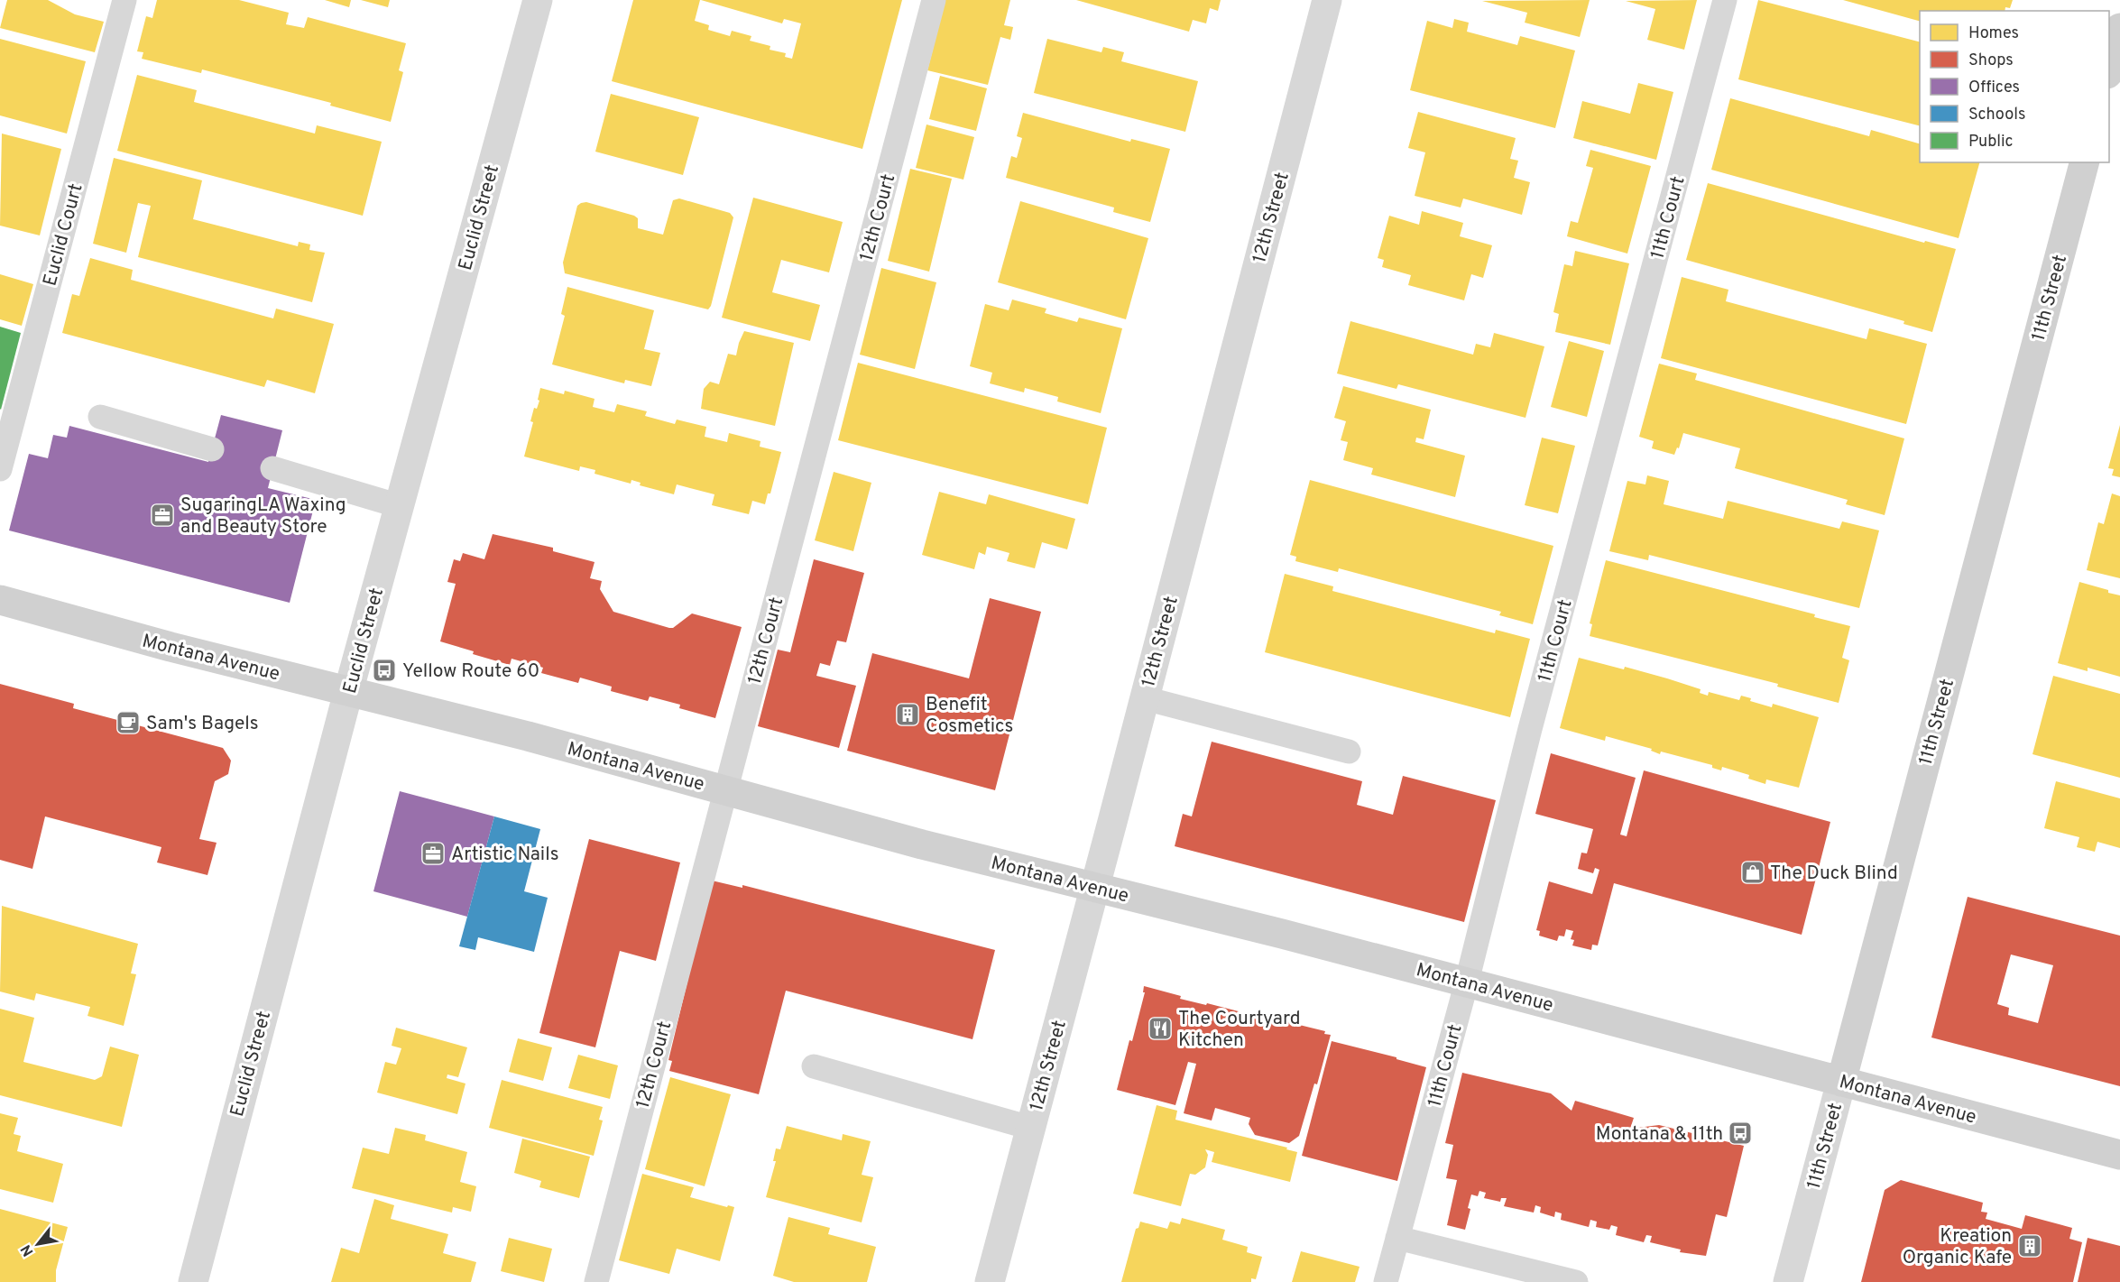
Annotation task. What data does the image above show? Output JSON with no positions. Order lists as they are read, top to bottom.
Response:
{
  "streets": {
    "street": [
      "Euclid Street",
      "12th Street",
      "11th Street",
      "Montana Avenue"
    ],
    "lane": ["12th Court", "11th Court", "Euclid Court"]
  },
  "crossings": [
    ["Euclid Street", "Montana Avenue"],
    ["12th Court", "Montana Avenue"],
    ["12th Street", "Montana Avenue"],
    ["11th Court", "Montana Avenue"],
    ["11th Street", "Montana Avenue"]
  ],
  "places": {
    "office": ["SugaringLA Waxing and Beauty Store", "Artistic Nails"],
    "bus stop": ["Yellow Route 60", "Montana & 11th"],
    "building": ["Benefit Cosmetics", "Kreation Organic Kafe"],
    "cafe": ["Sam's Bagels"],
    "shop": ["The Duck Blind"],
    "restaurant": ["The Courtyard Kitchen"]
  },
  "legend": [
    "Homes",
    "Shops",
    "Offices",
    "Schools",
    "Public"
  ],
  "north": "bottom left"
}
